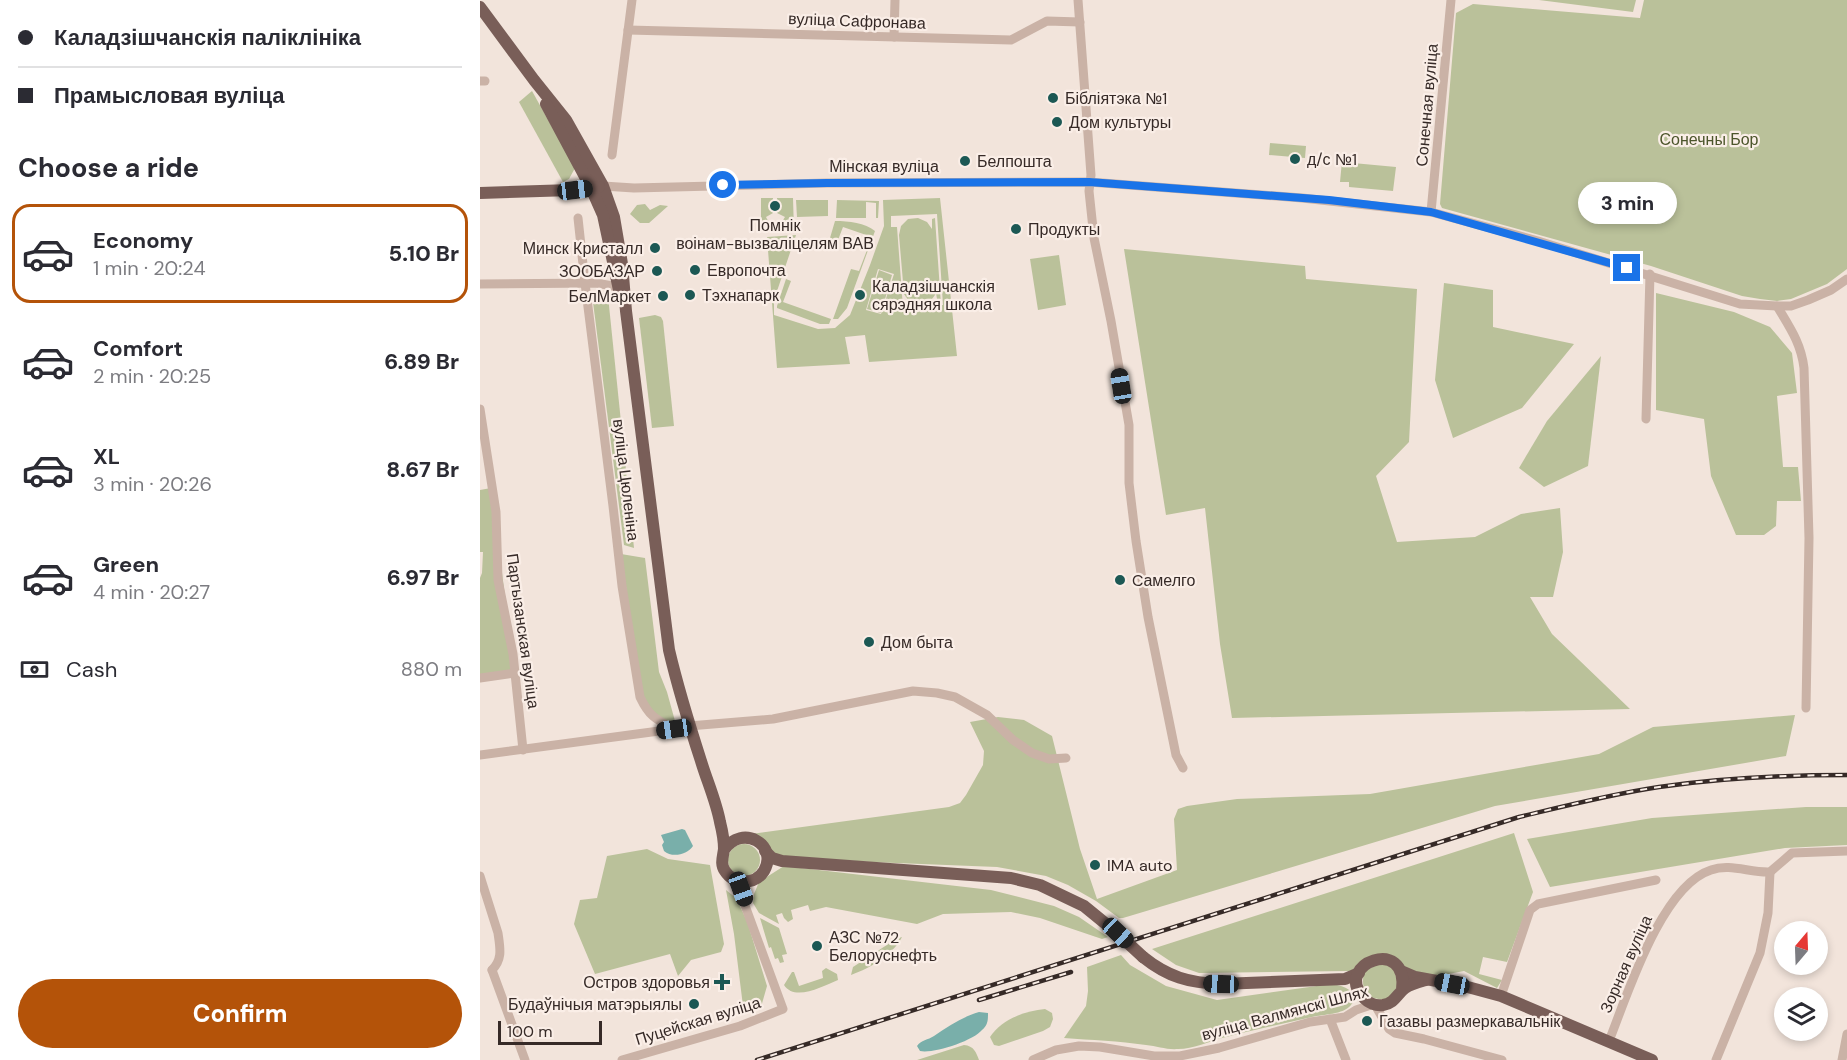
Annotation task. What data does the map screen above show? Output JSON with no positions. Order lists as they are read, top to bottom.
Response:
{
  "streets": {
    "main road": ["Мінская вуліца", "вуліца Цюленіна", "вуліца Валмянскі Шлях"],
    "street": [
      "вуліца Сафронава",
      "Сонечная вуліца",
      "Партызанская вуліца",
      "Зорная вуліца",
      "Пуцейская вуліца"
    ]
  },
  "crossings": [
    ["Сонечная вуліца", "Мінская вуліца"],
    ["Мінская вуліца", "вуліца Цюленіна"],
    ["вуліца Цюленіна", "Пуцейская вуліца"]
  ],
  "parks": ["Сонечны Бор"],
  "places": {
    "other": [
      "Бібліятэка №1",
      "Дом культуры",
      "д/с №1",
      "Белпошта",
      "Помнік воінам-вызваліцелям ВАВ",
      "Продукты",
      "Минск Кристалл",
      "Европочта",
      "ЗООБАЗАР",
      "Тэхнапарк",
      "Каладзішчанскія сярэдняя школа",
      "БелМаркет",
      "Cамелго",
      "Дом быта",
      "IMA auto",
      "АЗС №72 Белоруснефть",
      "Будаўнічыя матэрыялы",
      "Газавы размеркавальнік"
    ],
    "health": ["Остров здоровья"]
  },
  "scale_bar": "100 m",
  "north": "top",
  "page": {
    "banner": ["Каладзішчанскія паліклініка", "Прамысловая вуліца"],
    "heading": "Choose a ride",
    "bubble": "3 min",
    "list": [
      {
        "name": "Economy",
        "note": "1 min · 20:24",
        "value": "5.10 Br"
      },
      {
        "name": "Comfort",
        "note": "2 min · 20:25",
        "value": "6.89 Br"
      },
      {
        "name": "XL",
        "note": "3 min · 20:26",
        "value": "8.67 Br"
      },
      {
        "name": "Green",
        "note": "4 min · 20:27",
        "value": "6.97 Br"
      }
    ],
    "pay": ["Cash", "880 m"],
    "buttons": "Confirm",
    "scale": "100 m"
  }
}
